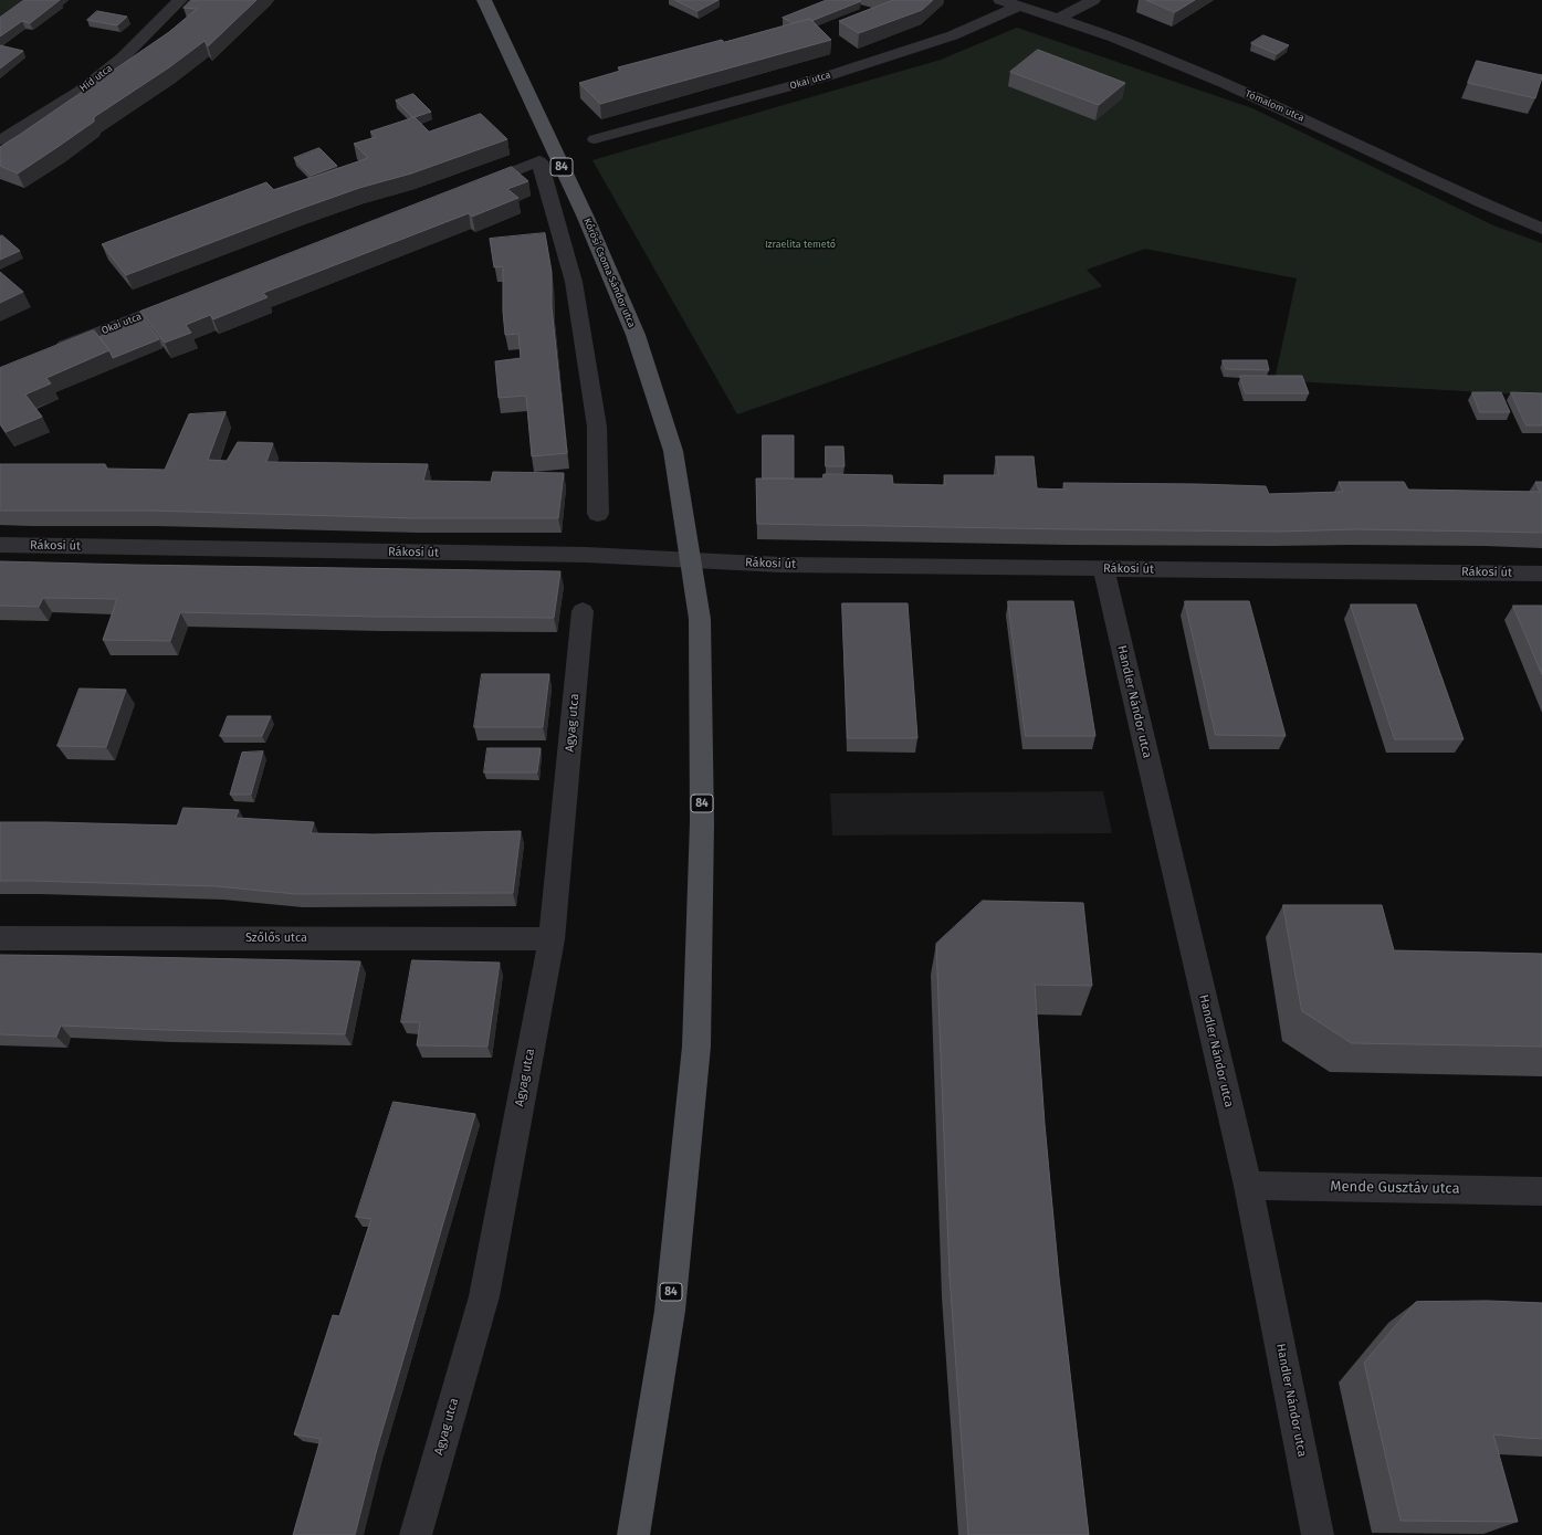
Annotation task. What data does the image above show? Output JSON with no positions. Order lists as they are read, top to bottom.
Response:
{
  "streets": {
    "main road": ["84", "Kőrösi Csoma Sándor utca"],
    "street": [
      "Híd utca",
      "Okai utca",
      "Tómalom utca",
      "Rákosi út",
      "Handler Nándor utca",
      "Agyag utca",
      "Szőlős utca",
      "Mende Gusztáv utca"
    ]
  },
  "crossings": [
    ["Okai utca", "Tómalom utca"],
    ["84", "Kőrösi Csoma Sándor utca"],
    ["84", "Rákosi út"],
    ["Kőrösi Csoma Sándor utca", "Rákosi út"],
    ["Rákosi út", "Handler Nándor utca"],
    ["Handler Nándor utca", "Mende Gusztáv utca"],
    ["Agyag utca", "Szőlős utca"]
  ],
  "parks": ["Izraelita temető"]
}
